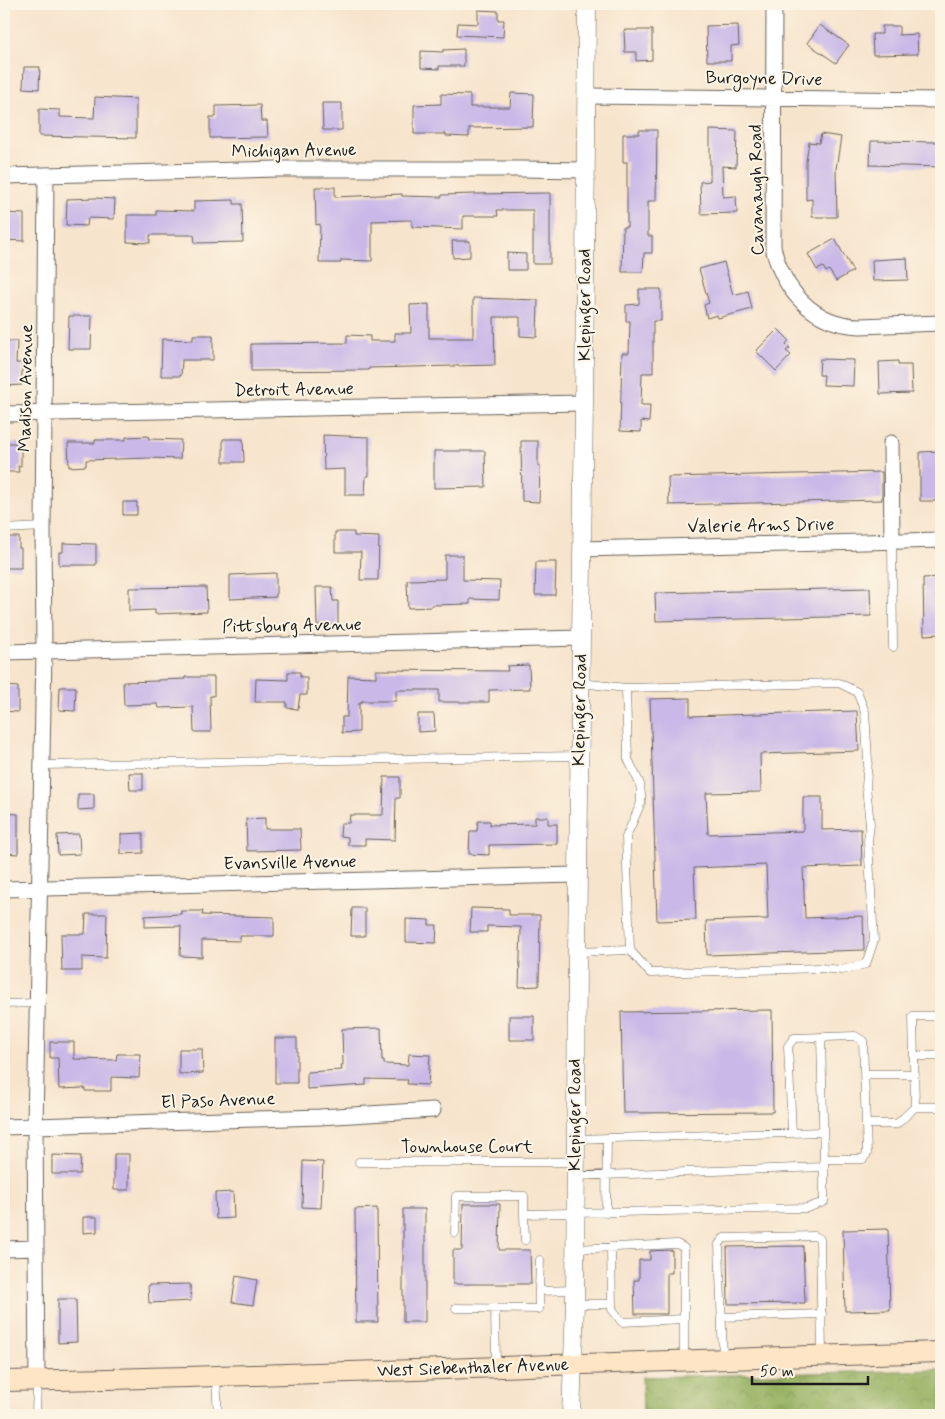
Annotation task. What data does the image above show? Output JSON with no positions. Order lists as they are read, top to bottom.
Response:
{
  "streets": {
    "main road": ["West Siebenthaler Avenue"],
    "street": [
      "Burgoyne Drive",
      "Michigan Avenue",
      "Cavanaugh Road",
      "Klepinger Road",
      "Madison Avenue",
      "Detroit Avenue",
      "Valerie Arms Drive",
      "Pittsburg Avenue",
      "Evansville Avenue",
      "El Paso Avenue"
    ],
    "lane": ["Townhouse Court"]
  },
  "crossings": [
    ["Burgoyne Drive", "Cavanaugh Road"],
    ["Burgoyne Drive", "Klepinger Road"],
    ["Michigan Avenue", "Klepinger Road"],
    ["Michigan Avenue", "Madison Avenue"],
    ["Klepinger Road", "Detroit Avenue"],
    ["Klepinger Road", "Valerie Arms Drive"],
    ["Klepinger Road", "Pittsburg Avenue"],
    ["Klepinger Road", "Evansville Avenue"],
    ["Klepinger Road", "Townhouse Court"],
    ["Klepinger Road", "West Siebenthaler Avenue"],
    ["Madison Avenue", "Detroit Avenue"],
    ["Madison Avenue", "Pittsburg Avenue"],
    ["Madison Avenue", "Evansville Avenue"],
    ["Madison Avenue", "El Paso Avenue"],
    ["Madison Avenue", "West Siebenthaler Avenue"]
  ],
  "scale_bar": "50 m"
}
